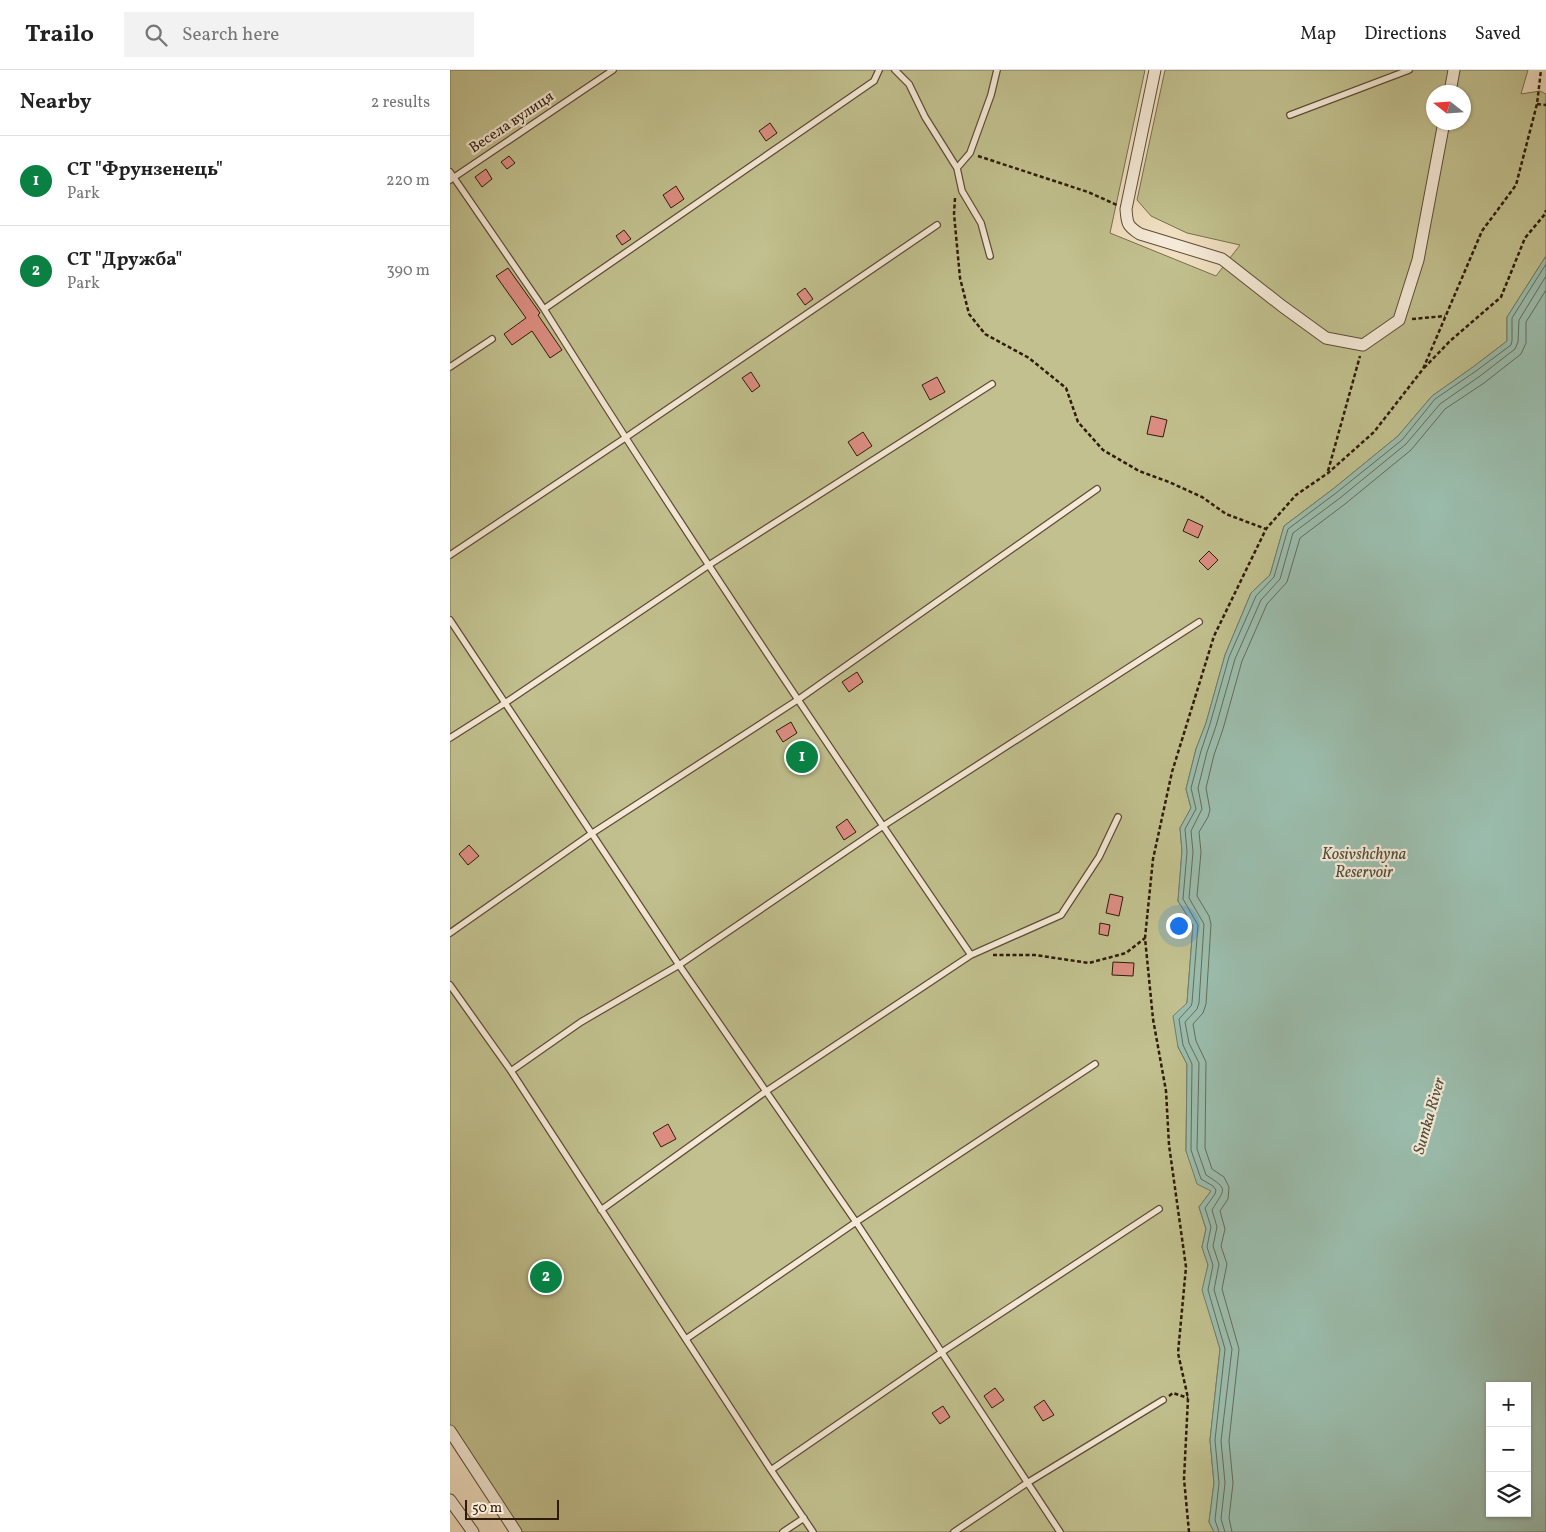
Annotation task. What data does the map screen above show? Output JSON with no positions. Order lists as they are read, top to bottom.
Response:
{
  "streets": {
    "lane": ["Весела вулиця"]
  },
  "water": ["Kosivshchyna Reservoir", "Sumka River"],
  "scale_bar": "50 m",
  "north": "left",
  "page": {
    "header": "Trailo",
    "search": "Search here",
    "nav": ["Map", "Directions", "Saved"],
    "heading": ["Nearby", "2 results"],
    "list": [
      {
        "mark": "1",
        "name": "СТ \"Фрунзенець\"",
        "note": "Park",
        "value": "220 m"
      },
      {
        "mark": "2",
        "name": "СТ \"Дружба\"",
        "note": "Park",
        "value": "390 m"
      }
    ],
    "pins": ["1", "2"],
    "map_buttons": ["+", "−"],
    "scale": "50 m"
  }
}
